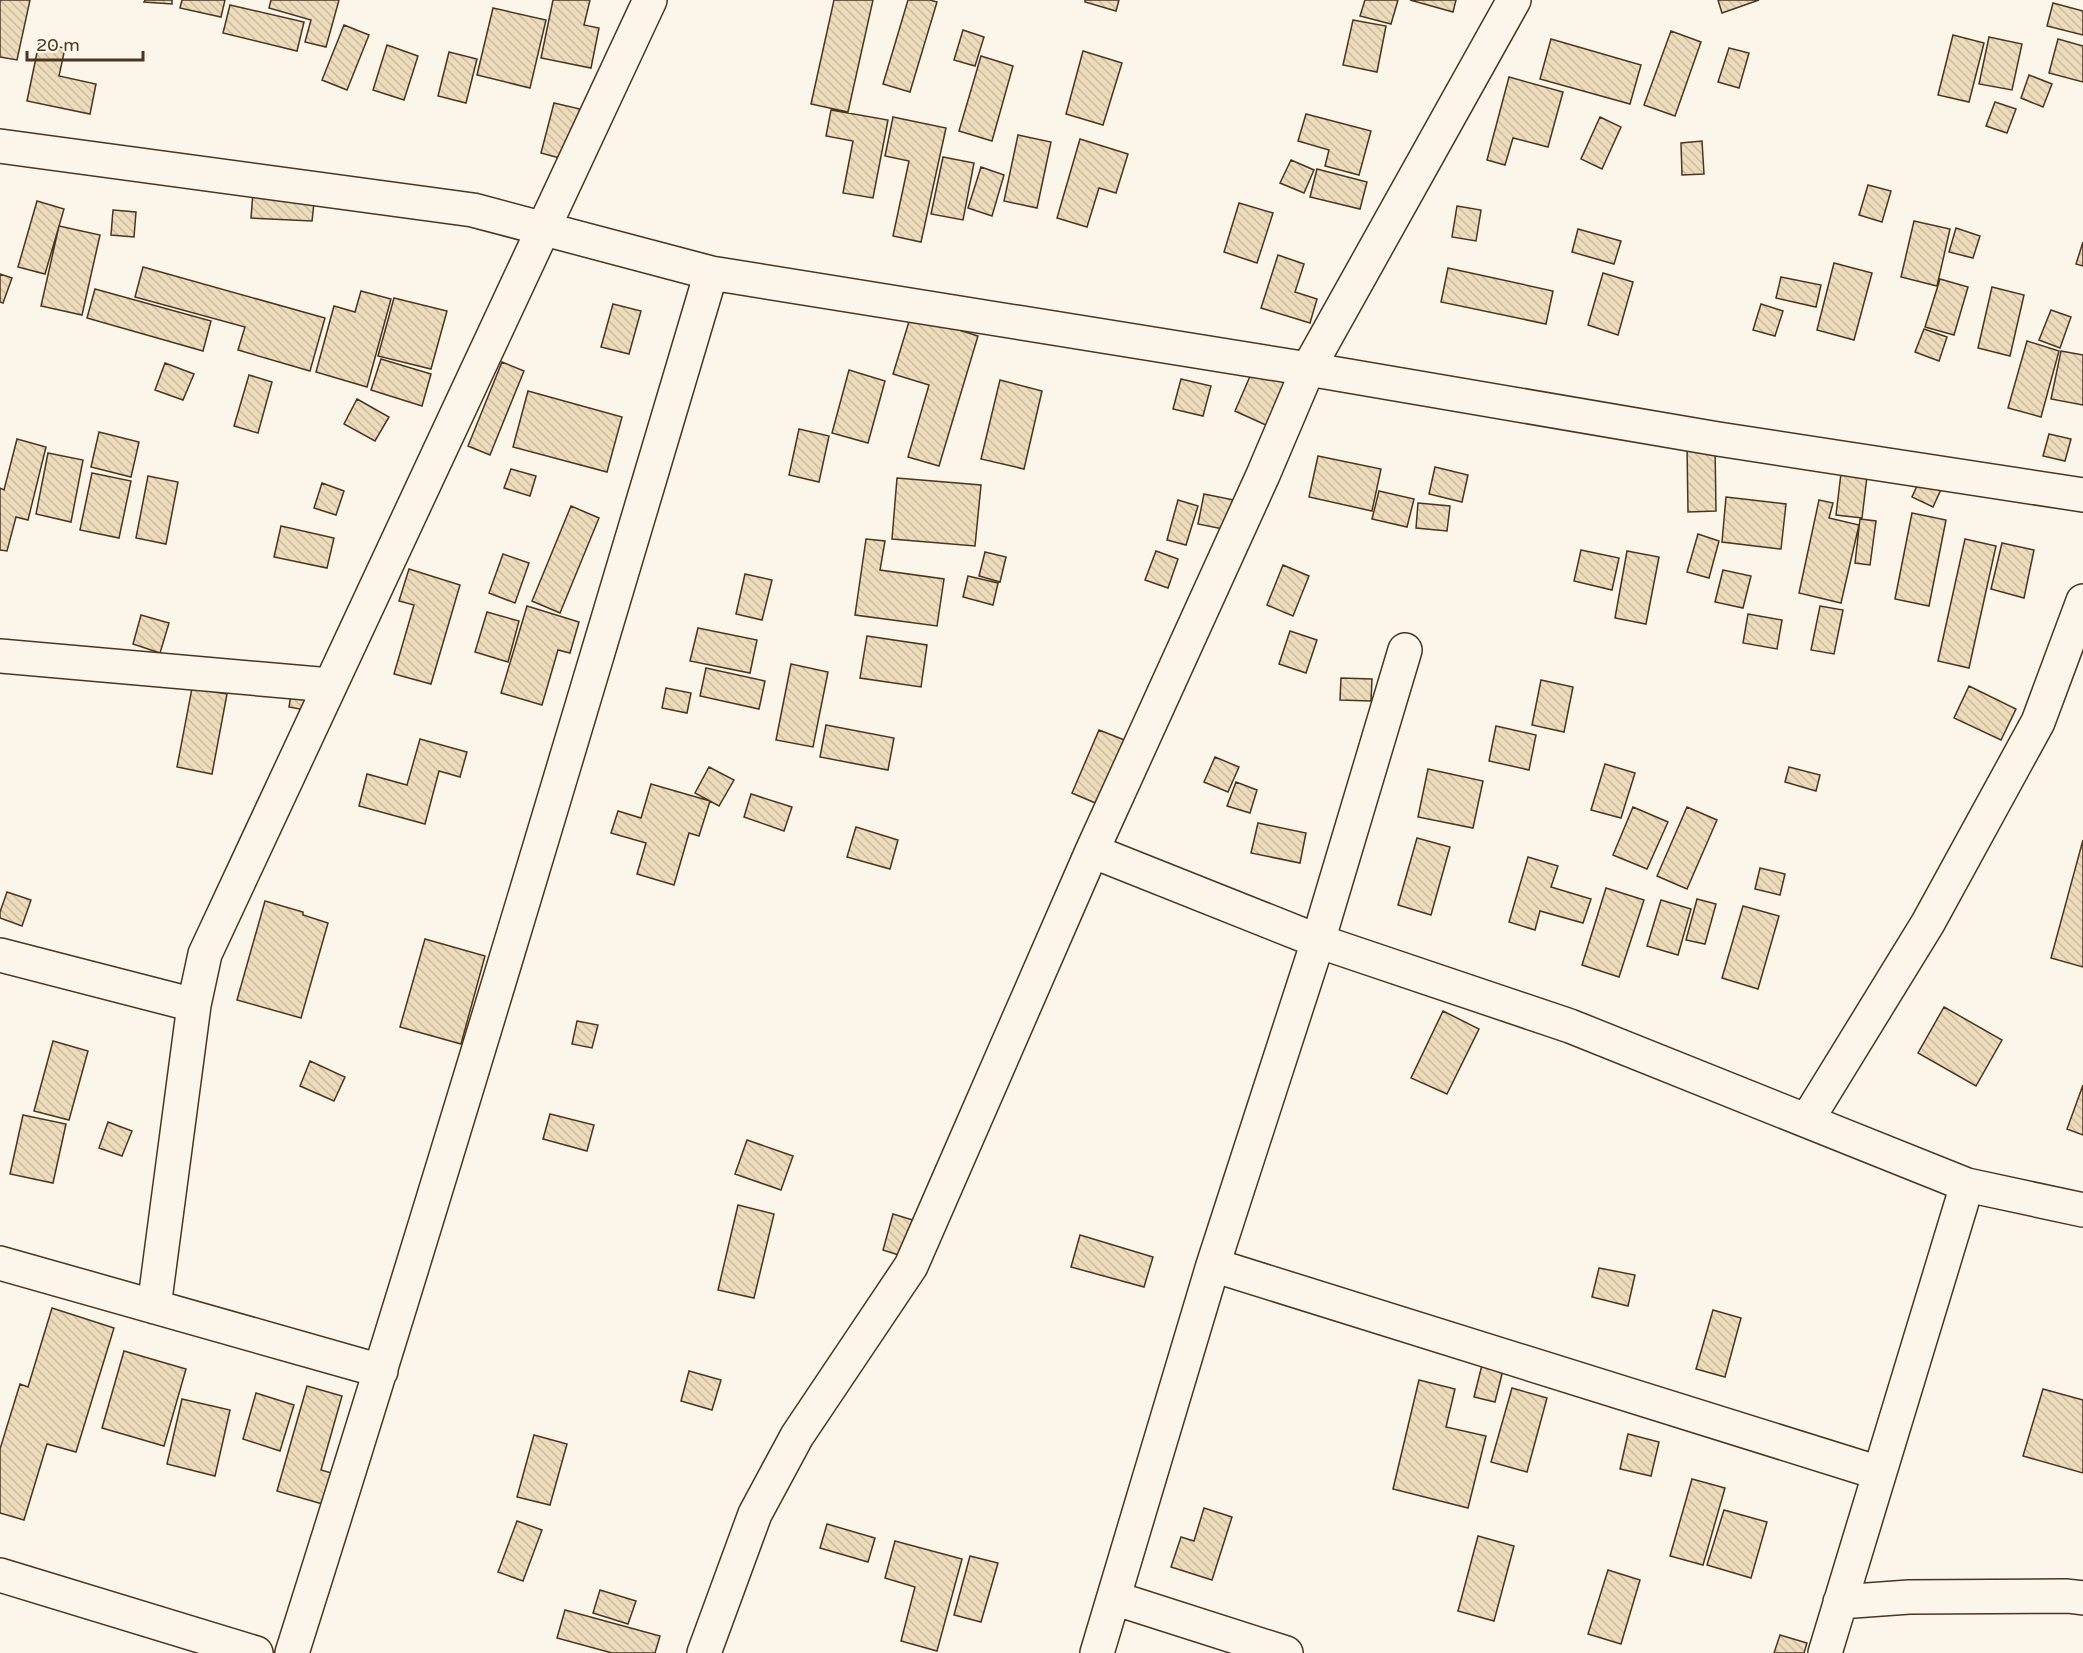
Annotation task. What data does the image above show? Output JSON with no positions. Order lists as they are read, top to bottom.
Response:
{
  "scale_bar": "20 m"
}
